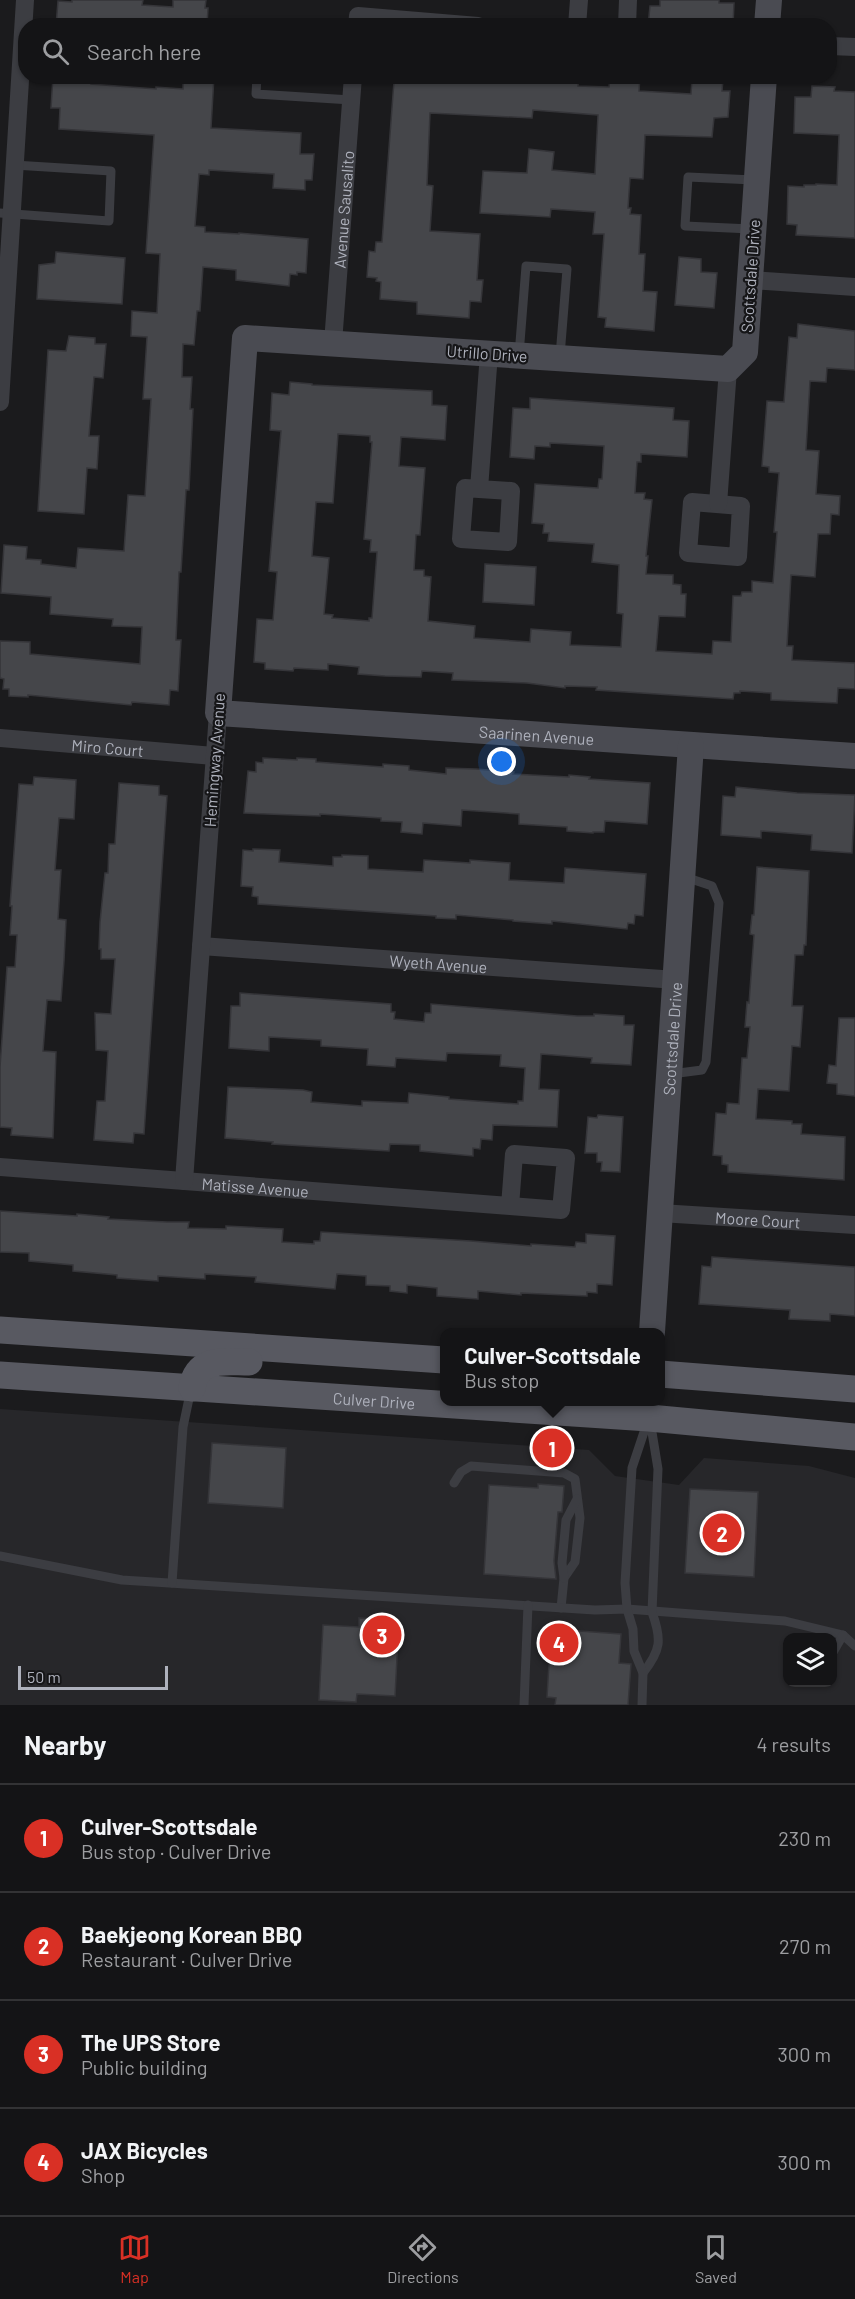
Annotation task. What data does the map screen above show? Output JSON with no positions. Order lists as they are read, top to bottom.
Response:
{
  "streets": {
    "main road": ["Culver Drive"],
    "street": [
      "Avenue Sausalito",
      "Scottsdale Drive",
      "Utrillo Drive",
      "Saarinen Avenue",
      "Miro Court",
      "Hemingway Avenue",
      "Wyeth Avenue",
      "Matisse Avenue",
      "Moore Court"
    ]
  },
  "crossings": [
    ["Avenue Sausalito", "Utrillo Drive"],
    ["Scottsdale Drive", "Utrillo Drive"],
    ["Scottsdale Drive", "Saarinen Avenue"],
    ["Scottsdale Drive", "Wyeth Avenue"],
    ["Scottsdale Drive", "Moore Court"],
    ["Utrillo Drive", "Hemingway Avenue"],
    ["Saarinen Avenue", "Hemingway Avenue"],
    ["Miro Court", "Hemingway Avenue"],
    ["Hemingway Avenue", "Wyeth Avenue"],
    ["Hemingway Avenue", "Matisse Avenue"]
  ],
  "scale_bar": "50 m",
  "page": {
    "search": "Search here",
    "popup": ["Culver-Scottsdale", "Bus stop"],
    "pins": [
      "1",
      "2",
      "3",
      "4"
    ],
    "scale": "50 m",
    "heading": ["Nearby", "4 results"],
    "list": [
      {
        "mark": "1",
        "name": "Culver-Scottsdale",
        "note": "Bus stop · Culver Drive",
        "value": "230 m"
      },
      {
        "mark": "2",
        "name": "Baekjeong Korean BBQ",
        "note": "Restaurant · Culver Drive",
        "value": "270 m"
      },
      {
        "mark": "3",
        "name": "The UPS Store",
        "note": "Public building",
        "value": "300 m"
      },
      {
        "mark": "4",
        "name": "JAX Bicycles",
        "note": "Shop",
        "value": "300 m"
      }
    ],
    "nav": ["Map", "Directions", "Saved"]
  }
}
